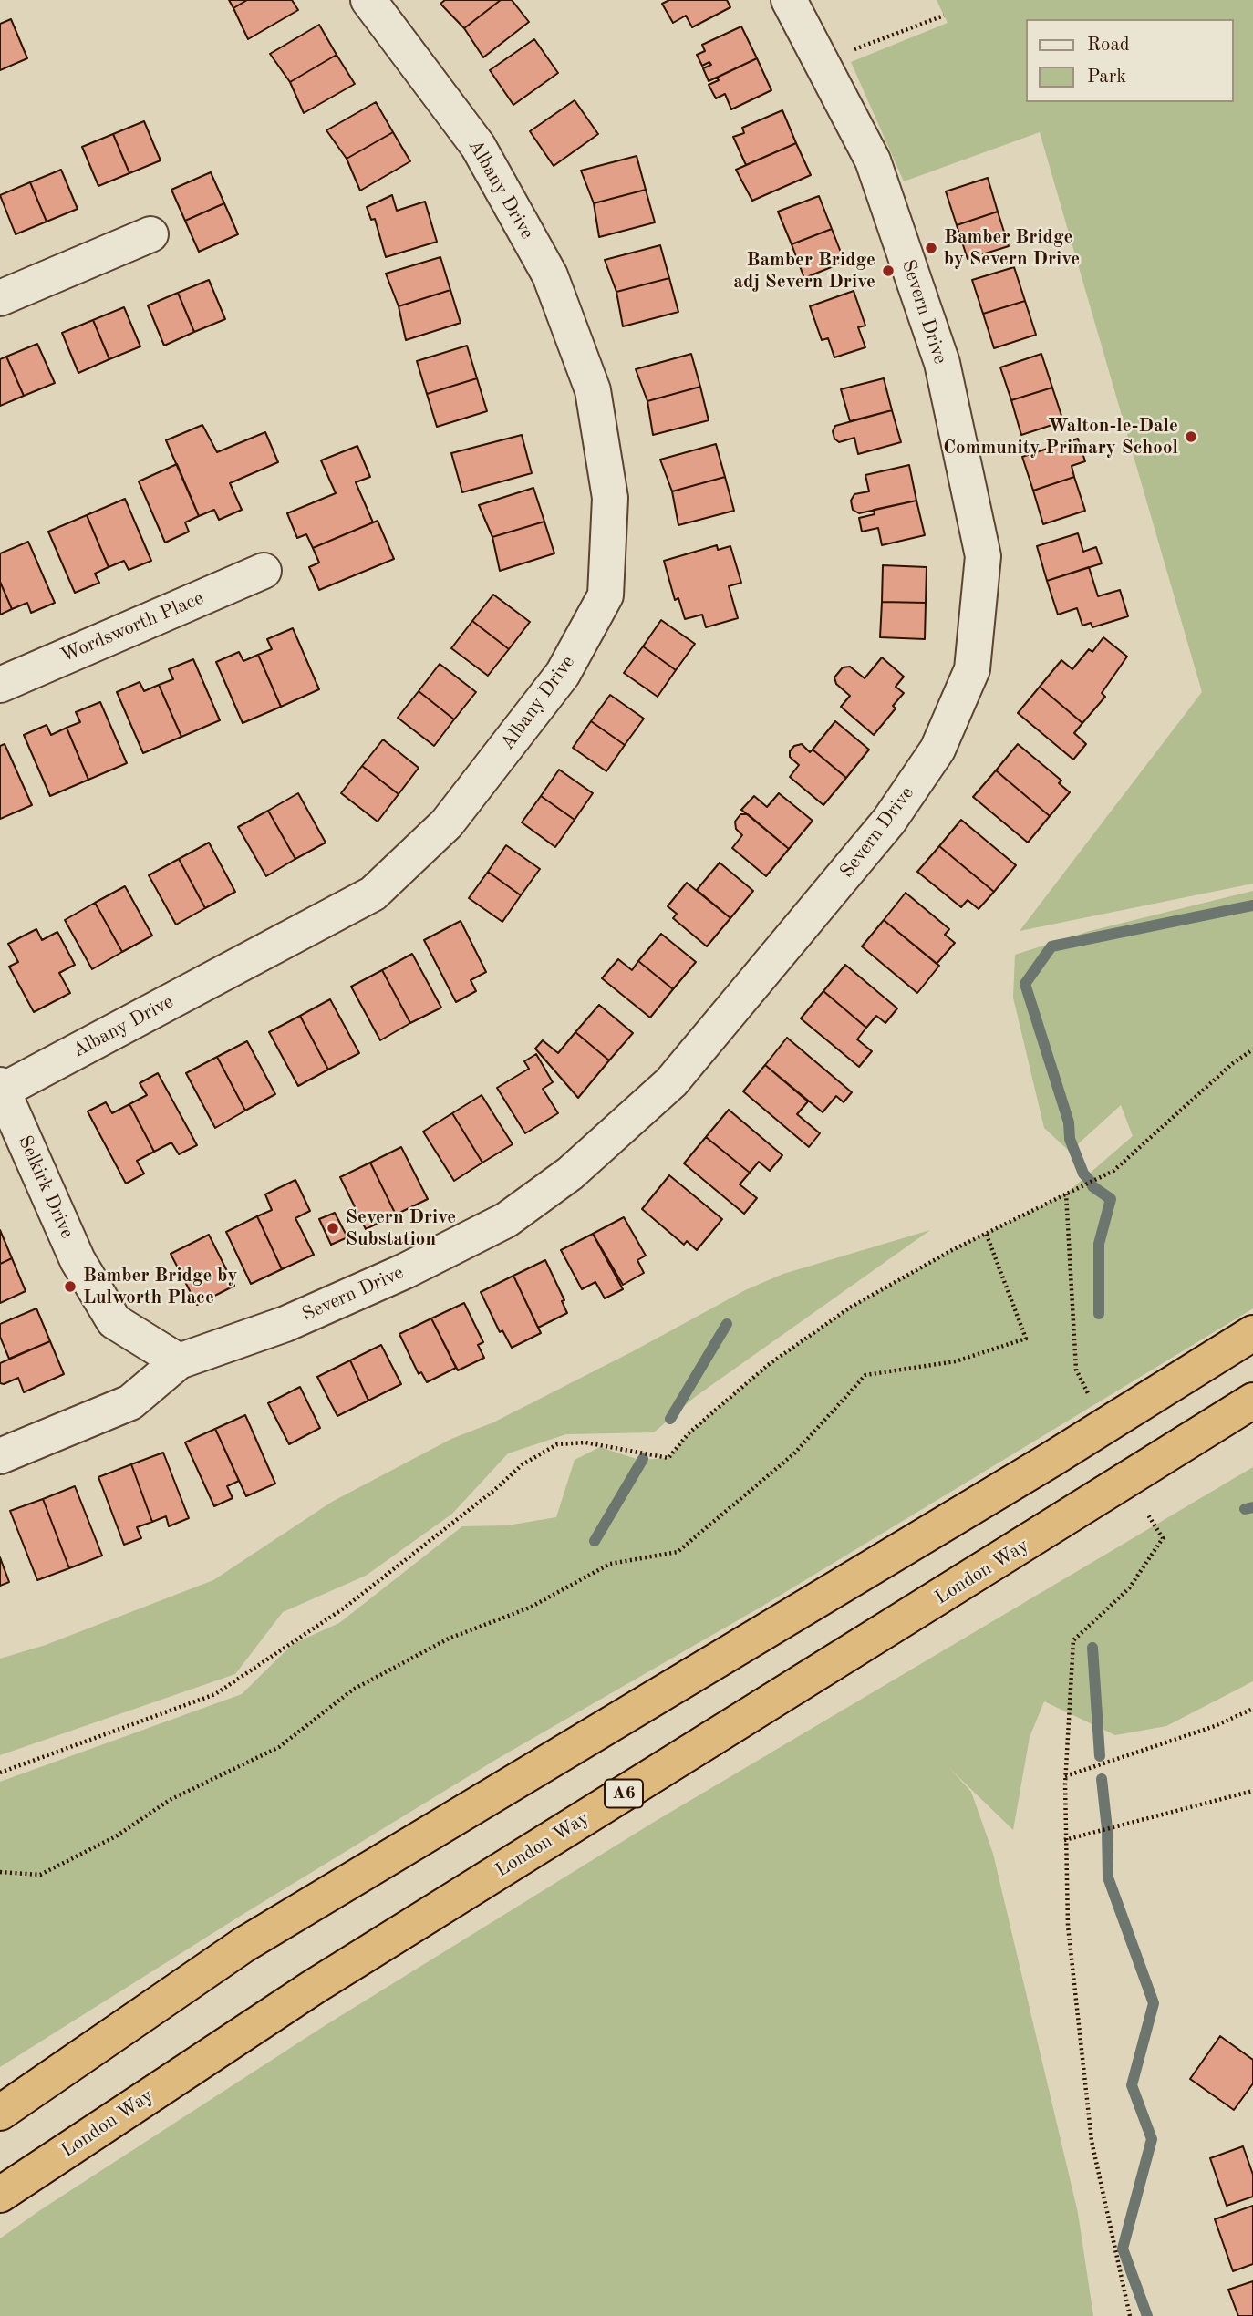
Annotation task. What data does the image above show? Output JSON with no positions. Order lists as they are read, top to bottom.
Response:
{
  "streets": {
    "highway": ["London Way", "A6"],
    "street": [
      "Albany Drive",
      "Severn Drive",
      "Wordsworth Place",
      "Selkirk Drive"
    ]
  },
  "crossings": [
    ["Albany Drive", "Selkirk Drive"],
    ["Severn Drive", "Selkirk Drive"]
  ],
  "places": [
    "Bamber Bridge by Severn Drive",
    "Bamber Bridge adj Severn Drive",
    "Walton-le-Dale Community Primary School",
    "Severn Drive Substation",
    "Bamber Bridge by Lulworth Place"
  ],
  "legend": ["Road", "Park"]
}
